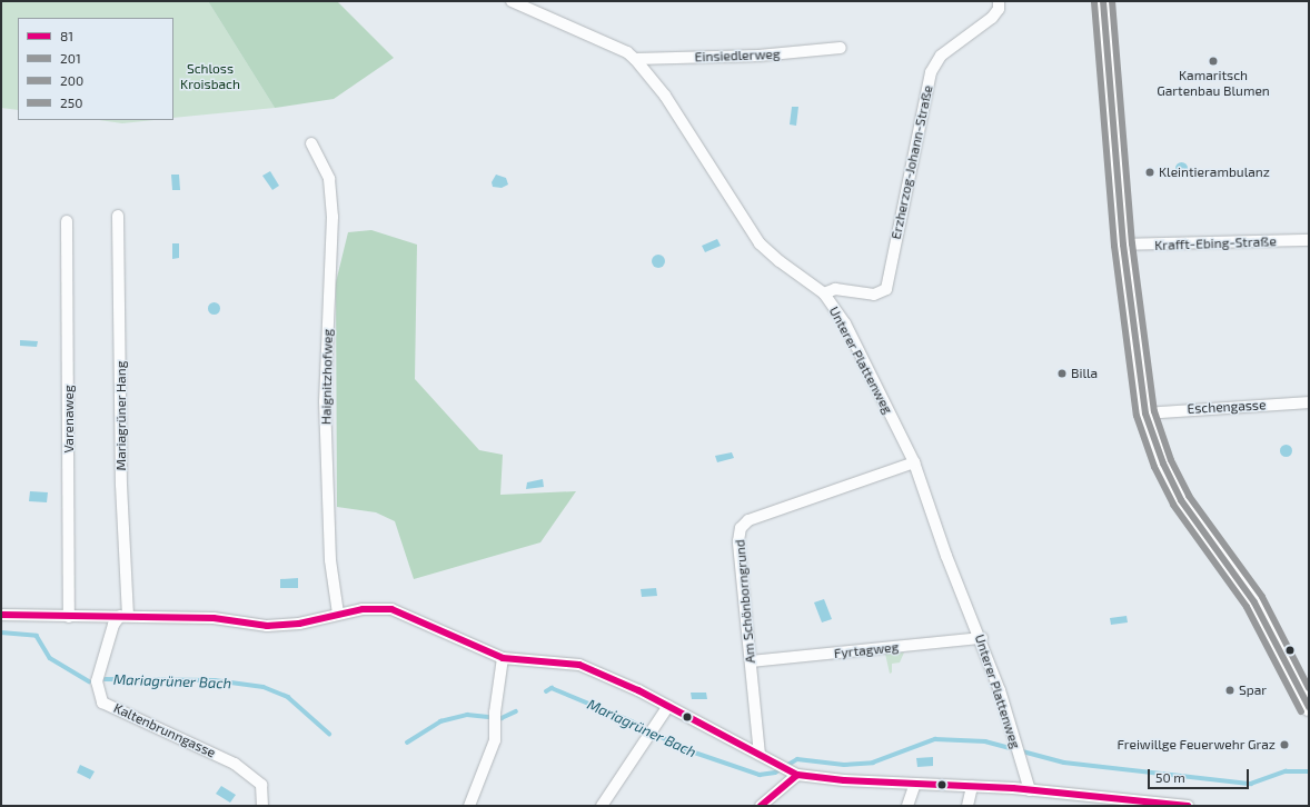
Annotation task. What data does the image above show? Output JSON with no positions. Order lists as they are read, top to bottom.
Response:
{
  "streets": {
    "street": [
      "Einsiedlerweg",
      "Erzherzog-Johann-Straße",
      "Krafft-Ebing-Straße",
      "Unterer Plattenweg",
      "Haignitzhofweg",
      "Eschengasse",
      "Mariagrüner Hang",
      "Varenaweg",
      "Am Schönborngrund",
      "Fyrtagweg",
      "Kaltenbrunngasse"
    ]
  },
  "crossings": [
    ["Einsiedlerweg", "Unterer Plattenweg"],
    ["Erzherzog-Johann-Straße", "Unterer Plattenweg"],
    ["Unterer Plattenweg", "Am Schönborngrund"],
    ["Unterer Plattenweg", "Fyrtagweg"],
    ["Mariagrüner Hang", "Kaltenbrunngasse"],
    ["Am Schönborngrund", "Fyrtagweg"]
  ],
  "water": ["Mariagrüner Bach"],
  "parks": ["Schloss Kroisbach"],
  "places": [
    "Kamaritsch Gartenbau Blumen",
    "Kleintierambulanz",
    "Billa",
    "Spar",
    "Freiwillge Feuerwehr Graz"
  ],
  "lines": [
    "transit line 201",
    "transit line 250",
    "transit line 200",
    "transit line 81"
  ],
  "legend": [
    "81",
    "201",
    "200",
    "250"
  ],
  "scale_bar": "50 m"
}
